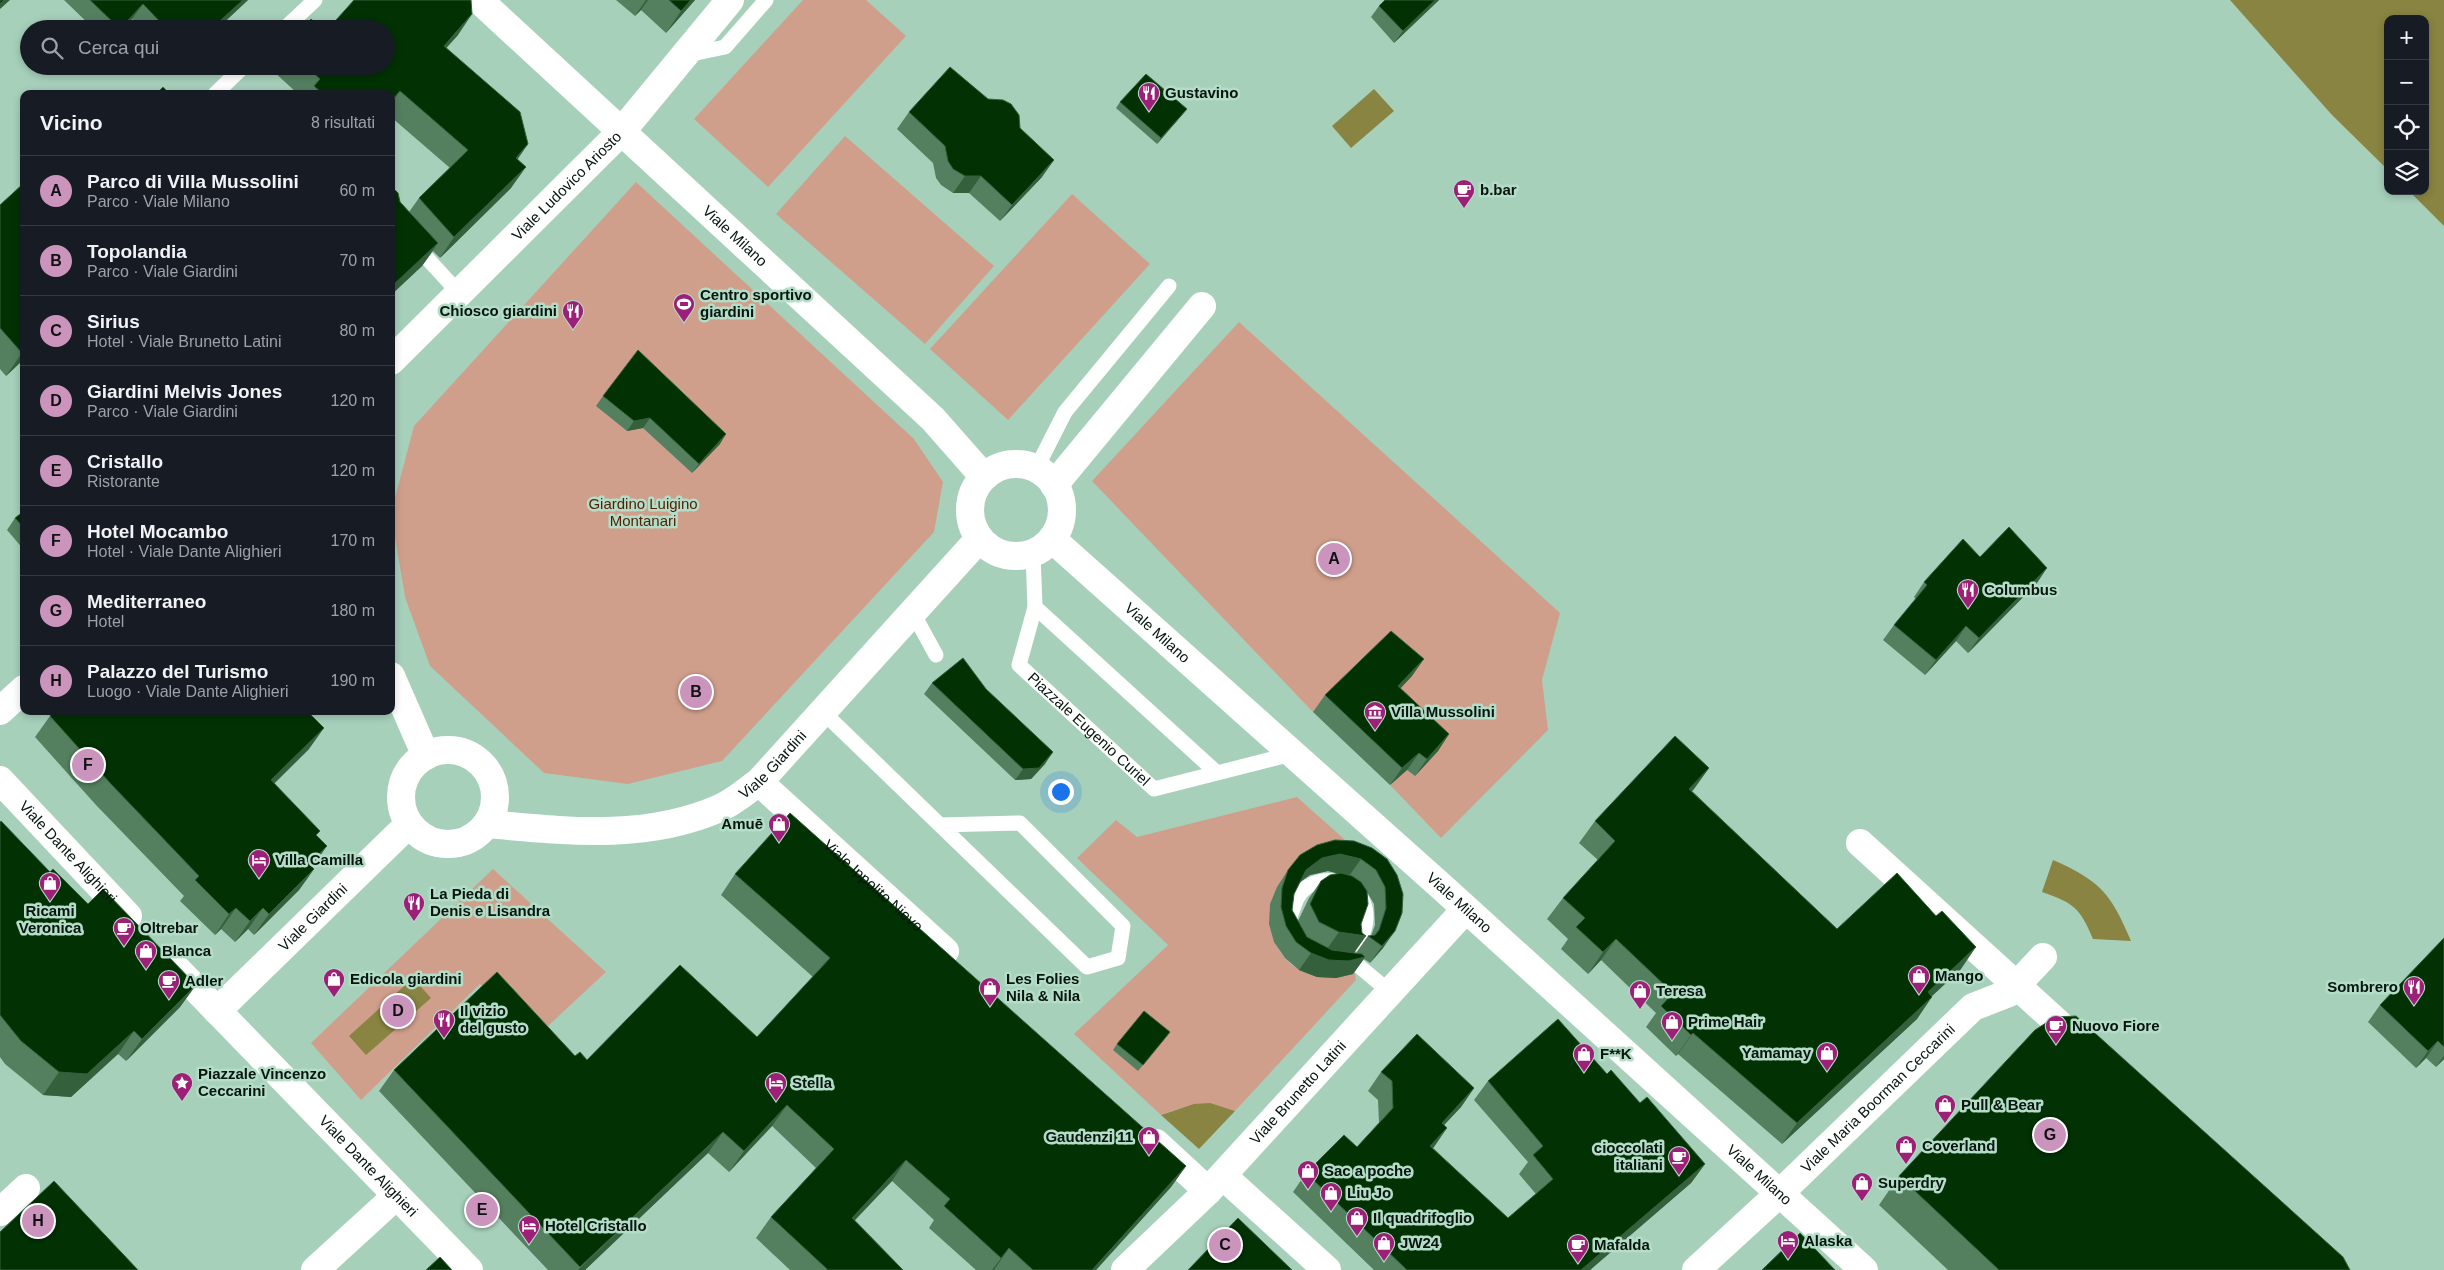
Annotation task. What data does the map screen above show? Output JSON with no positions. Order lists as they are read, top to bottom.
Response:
{
  "streets": {
    "street": [
      "Viale Ludovico Ariosto",
      "Viale Milano",
      "Viale Giardini",
      "Viale Dante Alighieri",
      "Viale Ippolito Nievo",
      "Viale Brunetto Latini",
      "Viale Maria Boorman Ceccarini"
    ],
    "lane": ["Piazzale Eugenio Curiel"]
  },
  "crossings": [
    ["Viale Ludovico Ariosto", "Viale Milano"],
    ["Viale Milano", "Piazzale Eugenio Curiel"],
    ["Viale Milano", "Viale Giardini"],
    ["Viale Milano", "Viale Brunetto Latini"],
    ["Viale Milano", "Viale Maria Boorman Ceccarini"],
    ["Piazzale Eugenio Curiel", "Viale Giardini"],
    ["Viale Giardini", "Viale Dante Alighieri"],
    ["Viale Giardini", "Viale Ippolito Nievo"]
  ],
  "parks": ["Giardino Luigino Montanari"],
  "places": {
    "restaurant": [
      "Gustavino",
      "Chiosco giardini",
      "Columbus",
      "La Pieda di Denis e Lisandra",
      "Sombrero",
      "Il vizio del gusto"
    ],
    "cafe": [
      "b.bar",
      "Oltrebar",
      "Adler",
      "Nuovo Fiore",
      "cioccolati italiani",
      "Mafalda"
    ],
    "sports": ["Centro sportivo giardini"],
    "museum": ["Villa Mussolini"],
    "shop": [
      "Amuē",
      "Ricami Veronica",
      "Blanca",
      "Mango",
      "Edicola giardini",
      "Les Folies Nila & Nila",
      "Teresa",
      "Prime Hair",
      "Yamamay",
      "F**K",
      "Pull & Bear",
      "Gaudenzi 11",
      "Coverland",
      "Sac a poche",
      "Superdry",
      "Liu Jo",
      "Il quadrifoglio",
      "JW24"
    ],
    "hotel": [
      "Villa Camilla",
      "Stella",
      "Hotel Cristallo",
      "Alaska"
    ],
    "place": ["Piazzale Vincenzo Ceccarini"]
  },
  "page": {
    "map_buttons": ["+", "−"],
    "search": "Cerca qui",
    "heading": ["Vicino", "8 risultati"],
    "list": [
      {
        "mark": "A",
        "name": "Parco di Villa Mussolini",
        "note": "Parco · Viale Milano",
        "value": "60 m"
      },
      {
        "mark": "B",
        "name": "Topolandia",
        "note": "Parco · Viale Giardini",
        "value": "70 m"
      },
      {
        "mark": "C",
        "name": "Sirius",
        "note": "Hotel · Viale Brunetto Latini",
        "value": "80 m"
      },
      {
        "mark": "D",
        "name": "Giardini Melvis Jones",
        "note": "Parco · Viale Giardini",
        "value": "120 m"
      },
      {
        "mark": "E",
        "name": "Cristallo",
        "note": "Ristorante",
        "value": "120 m"
      },
      {
        "mark": "F",
        "name": "Hotel Mocambo",
        "note": "Hotel · Viale Dante Alighieri",
        "value": "170 m"
      },
      {
        "mark": "G",
        "name": "Mediterraneo",
        "note": "Hotel",
        "value": "180 m"
      },
      {
        "mark": "H",
        "name": "Palazzo del Turismo",
        "note": "Luogo · Viale Dante Alighieri",
        "value": "190 m"
      }
    ],
    "pins": [
      "A",
      "B",
      "F",
      "D",
      "G",
      "E",
      "H",
      "C"
    ]
  }
}
